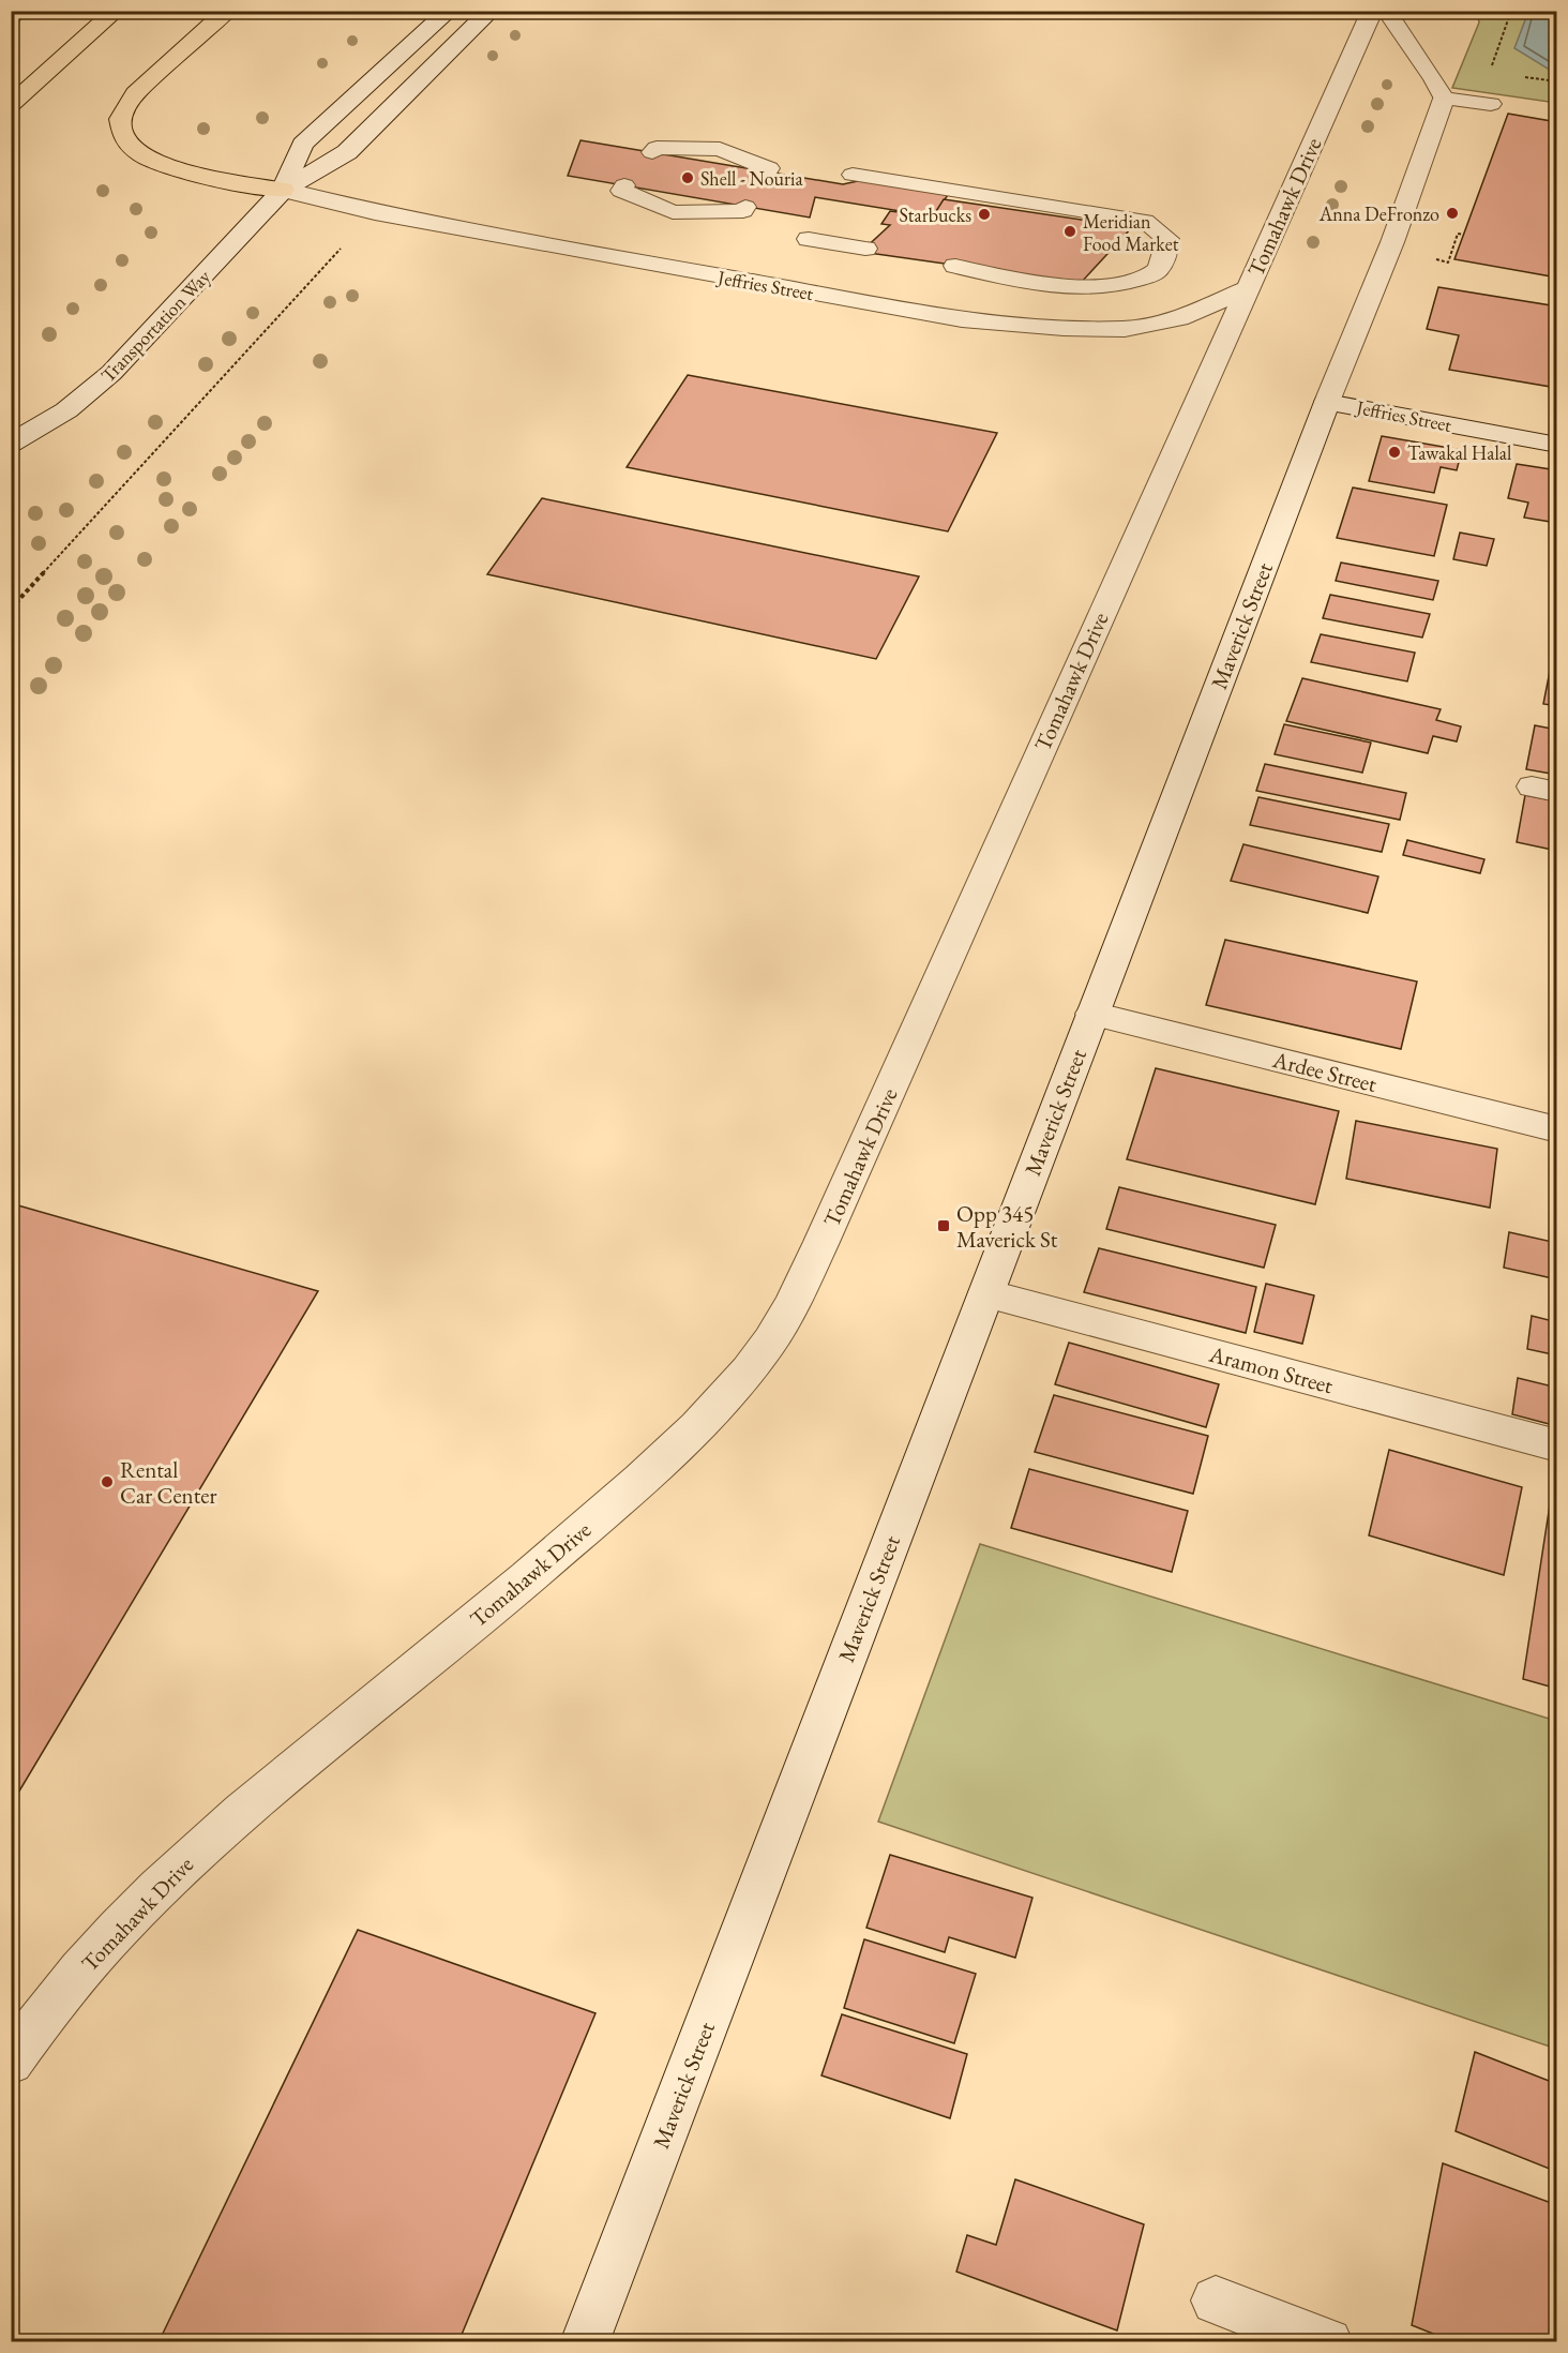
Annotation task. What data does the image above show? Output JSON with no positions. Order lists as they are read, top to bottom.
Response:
{
  "streets": {
    "street": [
      "Tomahawk Drive",
      "Jeffries Street",
      "Transportation Way",
      "Maverick Street",
      "Ardee Street",
      "Aramon Street"
    ]
  },
  "crossings": [
    ["Tomahawk Drive", "Jeffries Street"],
    ["Jeffries Street", "Transportation Way"],
    ["Jeffries Street", "Maverick Street"],
    ["Maverick Street", "Ardee Street"],
    ["Maverick Street", "Aramon Street"]
  ],
  "places": {
    "other": [
      "Shell - Nouria",
      "Anna DeFronzo",
      "Starbucks",
      "Meridian Food Market",
      "Tawakal Halal",
      "Rental Car Center"
    ],
    "transit": ["Opp 345 Maverick St"]
  }
}
